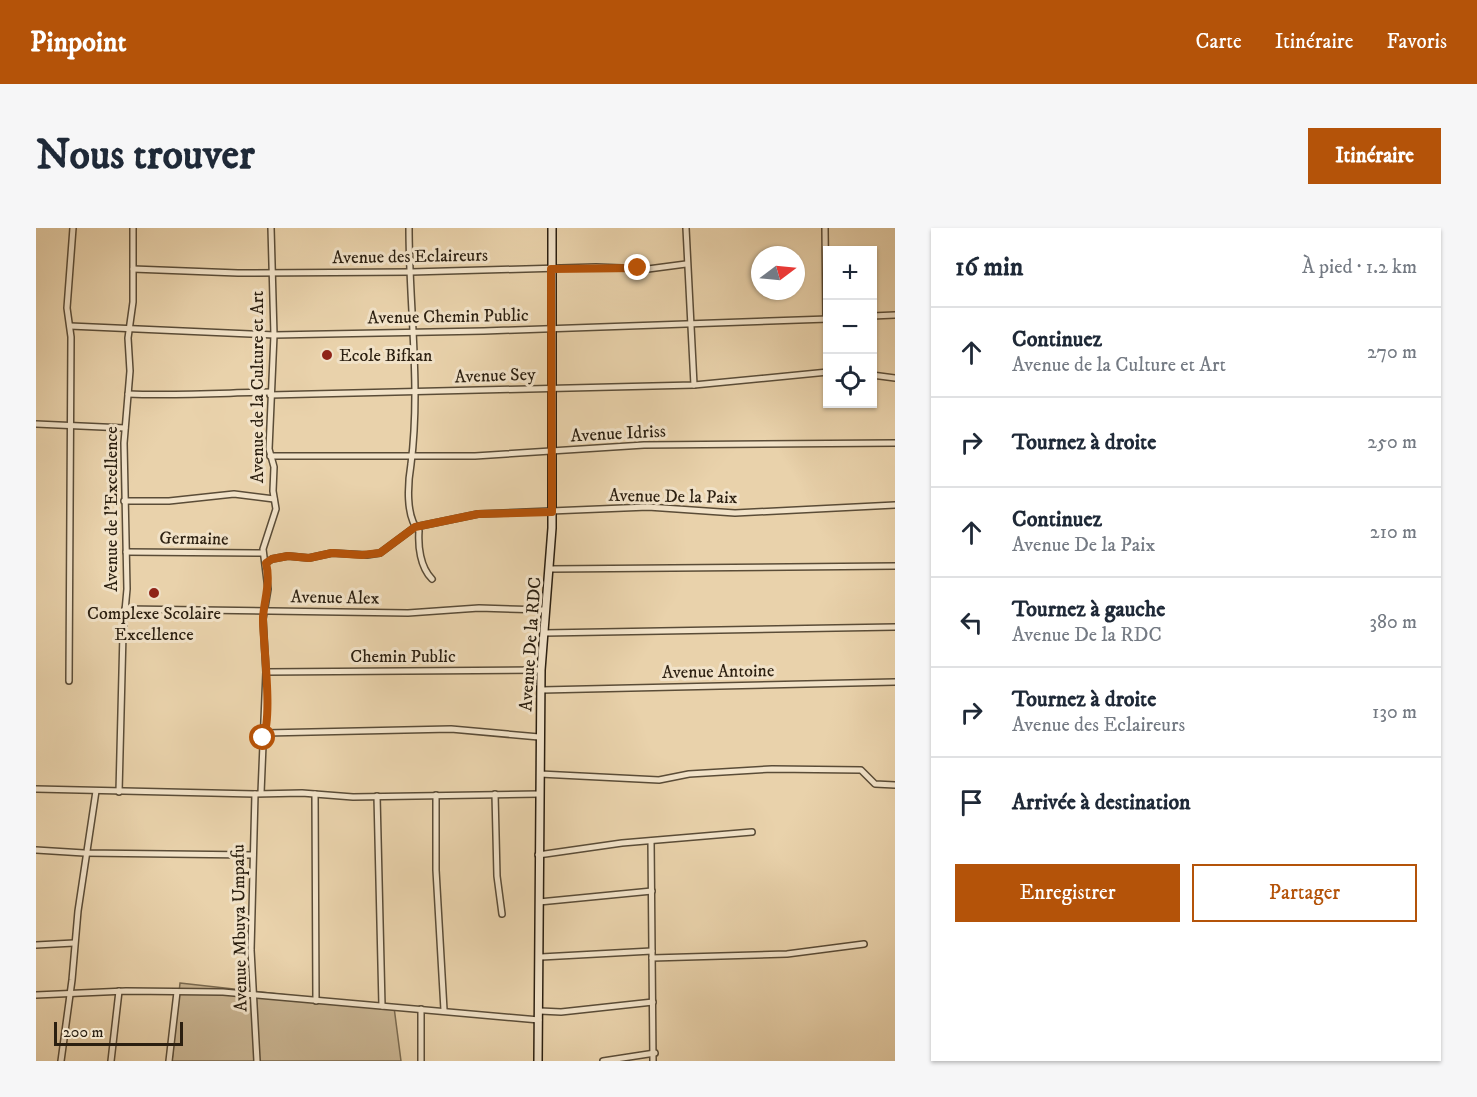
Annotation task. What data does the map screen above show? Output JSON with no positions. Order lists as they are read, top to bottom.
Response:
{
  "streets": {
    "street": [
      "Avenue des Eclaireurs",
      "Avenue Chemin Public",
      "Avenue Sey",
      "Avenue de la Culture et Art",
      "Avenue Idriss",
      "Avenue De la Paix",
      "Avenue de l'Excellence",
      "Germaine",
      "Avenue Alex",
      "Avenue De la RDC",
      "Chemin Public",
      "Avenue Antoine",
      "Avenue Mbuya Umpafu"
    ]
  },
  "crossings": [
    ["Avenue des Eclaireurs", "Avenue de la Culture et Art"],
    ["Avenue des Eclaireurs", "Avenue de l'Excellence"],
    ["Avenue des Eclaireurs", "Avenue De la RDC"],
    ["Avenue Chemin Public", "Avenue de la Culture et Art"],
    ["Avenue Chemin Public", "Avenue de l'Excellence"],
    ["Avenue Chemin Public", "Avenue De la RDC"],
    ["Avenue Sey", "Avenue de la Culture et Art"],
    ["Avenue Sey", "Avenue de l'Excellence"],
    ["Avenue Sey", "Avenue De la RDC"],
    ["Avenue de la Culture et Art", "Avenue Idriss"],
    ["Avenue de la Culture et Art", "Germaine"],
    ["Avenue Idriss", "Avenue De la RDC"],
    ["Avenue De la Paix", "Avenue De la RDC"],
    ["Avenue de l'Excellence", "Germaine"],
    ["Avenue de l'Excellence", "Avenue Alex"],
    ["Avenue Alex", "Avenue De la RDC"],
    ["Avenue De la RDC", "Chemin Public"],
    ["Avenue De la RDC", "Avenue Antoine"]
  ],
  "places": ["Ecole Bifkan", "Complexe Scolaire Excellence"],
  "scale_bar": "200 m",
  "north": "right",
  "page": {
    "header": "Pinpoint",
    "nav": ["Carte", "Itinéraire", "Favoris"],
    "buttons": [
      "Itinéraire",
      ["Enregistrer", "Partager"]
    ],
    "title": "Nous trouver",
    "heading": ["16 min", "À pied · 1.2 km"],
    "map_buttons": ["+", "−"],
    "list": [
      ["Continuez", "Avenue de la Culture et Art", "270 m"],
      ["Tournez à droite", "250 m"],
      ["Continuez", "Avenue De la Paix", "210 m"],
      ["Tournez à gauche", "Avenue De la RDC", "380 m"],
      ["Tournez à droite", "Avenue des Eclaireurs", "130 m"],
      "Arrivée à destination"
    ],
    "scale": "200 m"
  }
}
